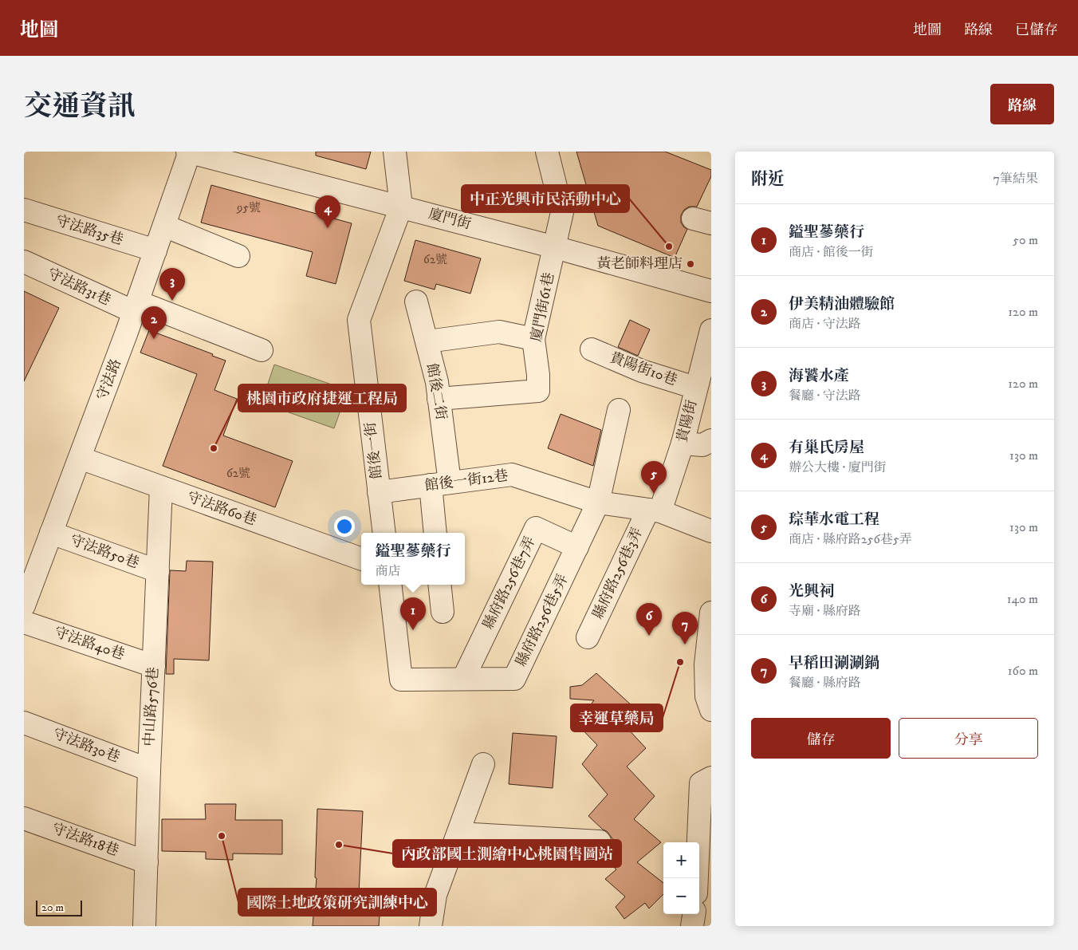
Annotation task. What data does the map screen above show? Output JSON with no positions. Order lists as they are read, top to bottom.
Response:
{
  "streets": {
    "street": [
      "廈門街",
      "守法路35巷",
      "守法路31巷",
      "廈門街61巷",
      "貴陽街10巷",
      "守法路",
      "館後二街",
      "貴陽街",
      "館後一街",
      "館後一街12巷",
      "守法路60巷",
      "守法路50巷",
      "縣府路256巷3弄",
      "縣府路256巷7弄",
      "縣府路256巷5弄",
      "守法路40巷",
      "中山路576巷",
      "守法路30巷",
      "守法路18巷"
    ]
  },
  "crossings": [
    ["廈門街", "廈門街61巷"],
    ["廈門街", "守法路"],
    ["廈門街", "館後一街"],
    ["守法路35巷", "守法路"],
    ["守法路31巷", "守法路"],
    ["廈門街61巷", "館後二街"],
    ["貴陽街10巷", "貴陽街"],
    ["守法路", "守法路60巷"],
    ["守法路", "守法路50巷"],
    ["館後二街", "館後一街12巷"],
    ["貴陽街", "館後一街12巷"],
    ["貴陽街", "縣府路256巷3弄"],
    ["館後一街", "館後一街12巷"],
    ["館後一街12巷", "縣府路256巷3弄"],
    ["館後一街12巷", "縣府路256巷5弄"],
    ["守法路60巷", "中山路576巷"],
    ["守法路50巷", "中山路576巷"],
    ["縣府路256巷7弄", "縣府路256巷5弄"],
    ["守法路40巷", "中山路576巷"],
    ["中山路576巷", "守法路30巷"],
    ["中山路576巷", "守法路18巷"]
  ],
  "places": [
    "中正光興市民活動中心",
    "黃老師料理店",
    "桃園市政府捷運工程局",
    "幸運草藥局",
    "國際土地政策研究訓練中心",
    "內政部國土測繪中心桃園售圖站"
  ],
  "house_numbers": ["95號", "62號", "62號"],
  "scale_bar": "20 m",
  "page": {
    "header": "地圖",
    "nav": ["地圖", "路線", "已儲存"],
    "title": "交通資訊",
    "buttons": [
      "路線",
      ["儲存", "分享"]
    ],
    "heading": ["附近", "7筆結果"],
    "pins": [
      "4",
      "3",
      "2",
      "5",
      "1",
      "6",
      "7"
    ],
    "list": [
      {
        "mark": "1",
        "name": "鎰聖蔘藥行",
        "note": "商店 · 館後一街",
        "value": "50 m"
      },
      {
        "mark": "2",
        "name": "伊美精油體驗館",
        "note": "商店 · 守法路",
        "value": "120 m"
      },
      {
        "mark": "3",
        "name": "海饕水產",
        "note": "餐廳 · 守法路",
        "value": "120 m"
      },
      {
        "mark": "4",
        "name": "有巢氏房屋",
        "note": "辦公大樓 · 廈門街",
        "value": "130 m"
      },
      {
        "mark": "5",
        "name": "琮華水電工程",
        "note": "商店 · 縣府路256巷5弄",
        "value": "130 m"
      },
      {
        "mark": "6",
        "name": "光興祠",
        "note": "寺廟 · 縣府路",
        "value": "140 m"
      },
      {
        "mark": "7",
        "name": "早稻田涮涮鍋",
        "note": "餐廳 · 縣府路",
        "value": "160 m"
      }
    ],
    "popup": ["鎰聖蔘藥行", "商店"],
    "map_buttons": ["+", "−"],
    "scale": "20 m"
  }
}
